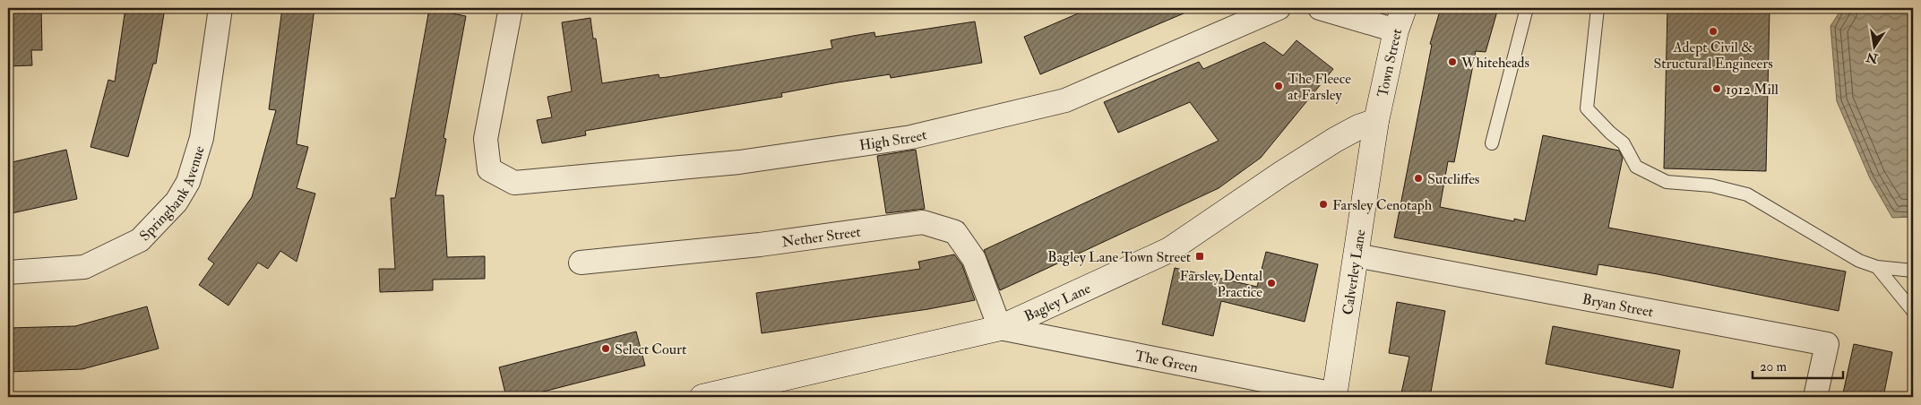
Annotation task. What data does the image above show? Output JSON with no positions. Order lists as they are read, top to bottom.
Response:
{
  "streets": {
    "street": [
      "Town Street",
      "High Street",
      "Springbank Avenue",
      "Nether Street",
      "Calverley Lane",
      "Bagley Lane",
      "Bryan Street",
      "The Green"
    ]
  },
  "crossings": [
    ["Town Street", "Calverley Lane"],
    ["Town Street", "Bagley Lane"],
    ["Nether Street", "Bagley Lane"],
    ["Nether Street", "The Green"],
    ["Calverley Lane", "Bagley Lane"],
    ["Calverley Lane", "Bryan Street"],
    ["Calverley Lane", "The Green"],
    ["Bagley Lane", "The Green"]
  ],
  "places": {
    "other": [
      "Adept Civil & Structural Engineers",
      "Whiteheads",
      "The Fleece at Farsley",
      "1912 Mill",
      "Sutcliffes",
      "Farsley Cenotaph",
      "Farsley Dental Practice",
      "Select Court"
    ],
    "transit": ["Bagley Lane Town Street"]
  },
  "scale_bar": "20 m",
  "north": "bottom"
}
